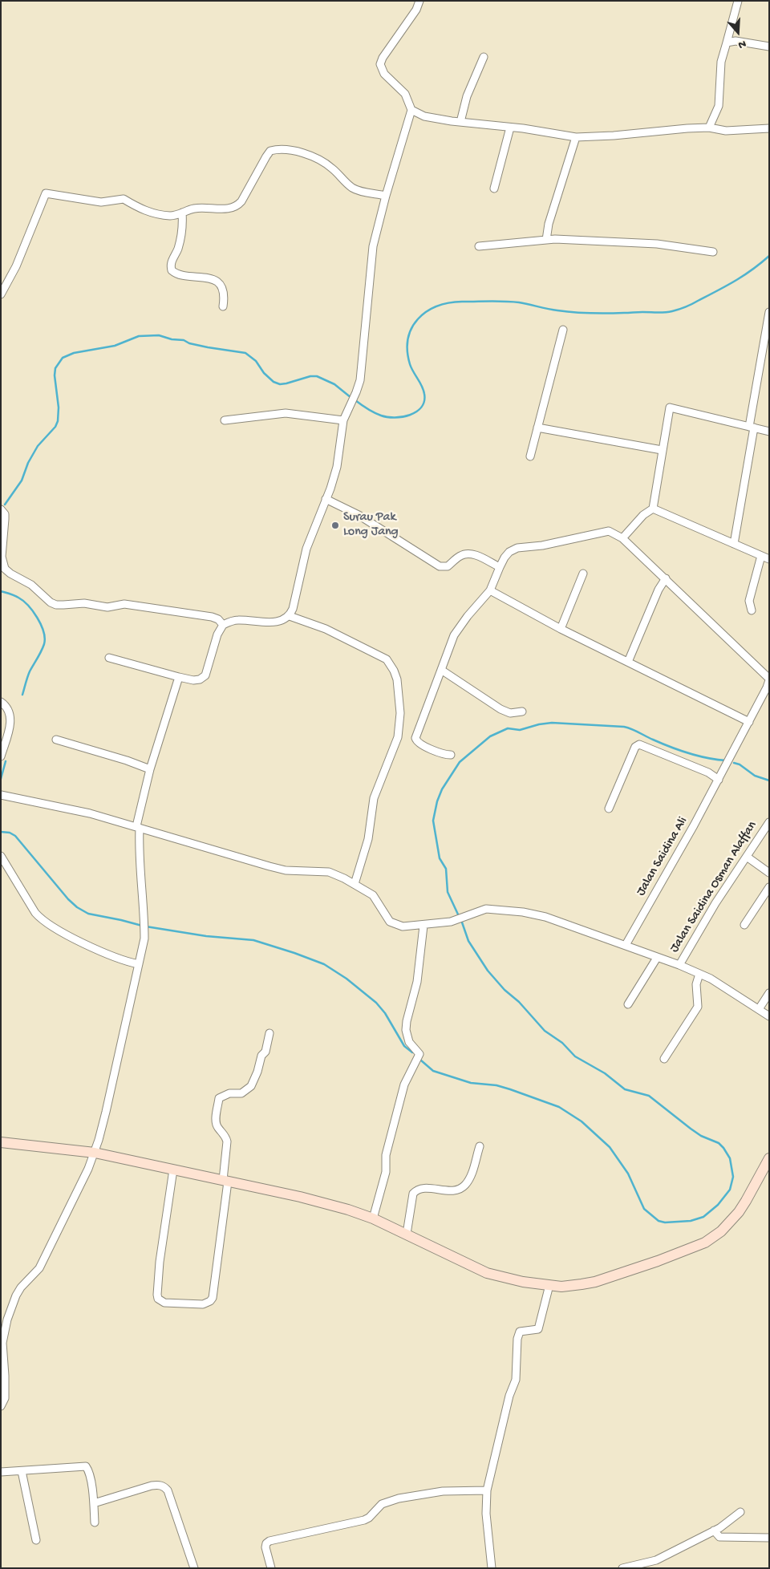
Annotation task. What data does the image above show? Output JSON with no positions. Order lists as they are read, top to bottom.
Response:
{
  "streets": {
    "street": ["Jalan Saidina Ali", "Jalan Saidina Osman Alaffan"]
  },
  "places": ["Surau Pak Long Jang"],
  "north": "bottom"
}
